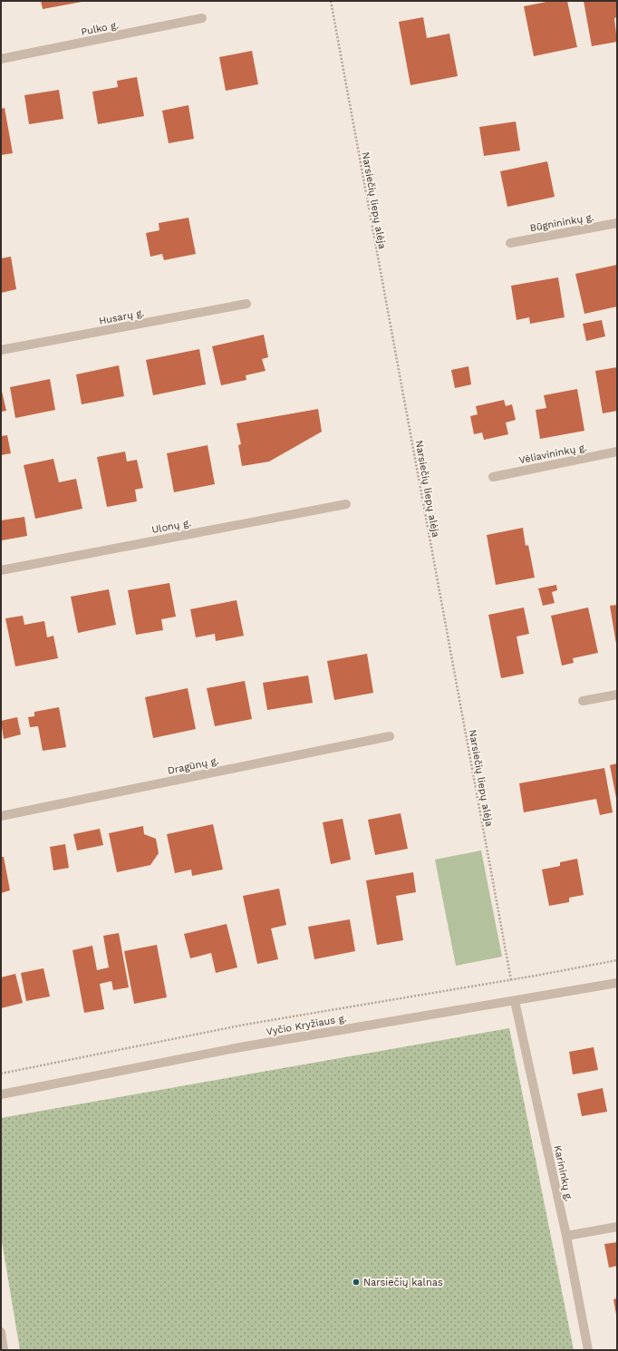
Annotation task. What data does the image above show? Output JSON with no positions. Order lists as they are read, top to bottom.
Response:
{
  "streets": {
    "street": [
      "Pulko g.",
      "Būgnininkų g.",
      "Husarų g.",
      "Vėliavininkų g.",
      "Ulonų g.",
      "Dragūnų g.",
      "Vyčio Kryžiaus g.",
      "Karininkų g."
    ],
    "path": ["Narsiečių liepų alėja"]
  },
  "crossings": [
    ["Vyčio Kryžiaus g.", "Karininkų g."]
  ],
  "places": ["Narsiečių kalnas"]
}
